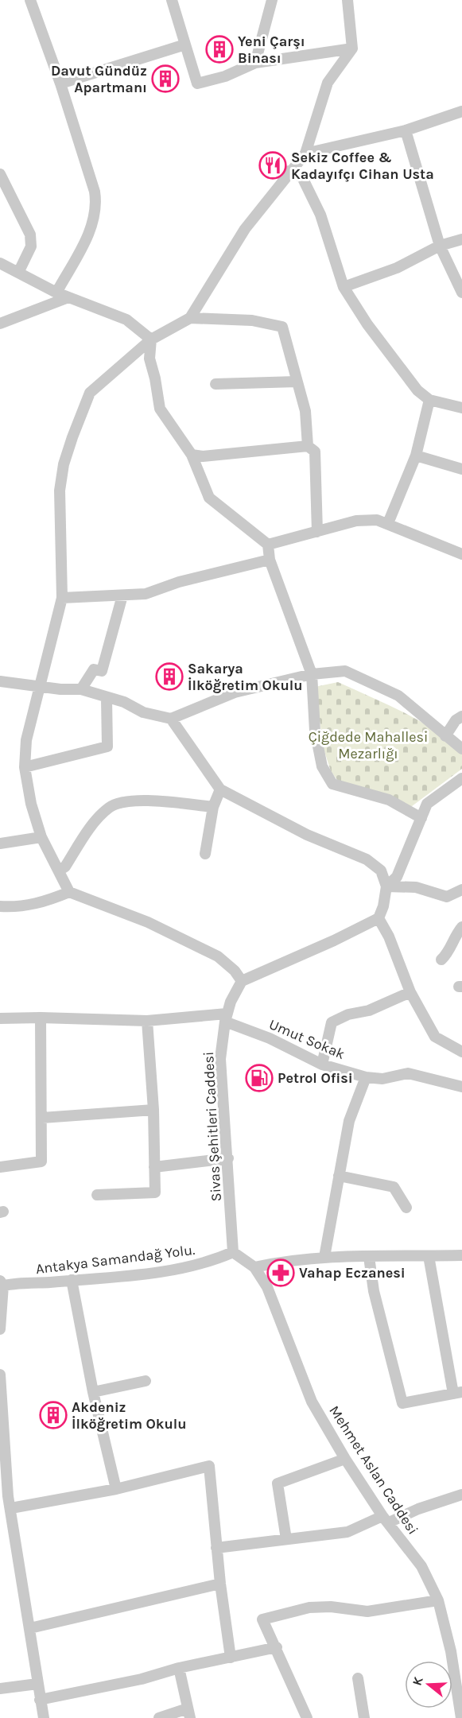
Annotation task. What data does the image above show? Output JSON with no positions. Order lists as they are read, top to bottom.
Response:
{
  "streets": {
    "street": [
      "Umut Sokak",
      "Sivas Şehitleri Caddesi",
      "Antakya Samandağ Yolu.",
      "Mehmet Aslan Caddesi"
    ]
  },
  "crossings": [
    ["Umut Sokak", "Sivas Şehitleri Caddesi"],
    ["Sivas Şehitleri Caddesi", "Antakya Samandağ Yolu."],
    ["Sivas Şehitleri Caddesi", "Mehmet Aslan Caddesi"],
    ["Antakya Samandağ Yolu.", "Mehmet Aslan Caddesi"]
  ],
  "parks": ["Çiğdede Mahallesi Mezarlığı"],
  "places": {
    "building": [
      "Yeni Çarşı Binası",
      "Davut Gündüz Apartmanı",
      "Sakarya İlköğretim Okulu",
      "Akdeniz İlköğretim Okulu"
    ],
    "restaurant": ["Sekiz Coffee & Kadayıfçı Cihan Usta"],
    "fuel station": ["Petrol Ofisi"],
    "pharmacy": ["Vahap Eczanesi"]
  },
  "north": "left"
}
